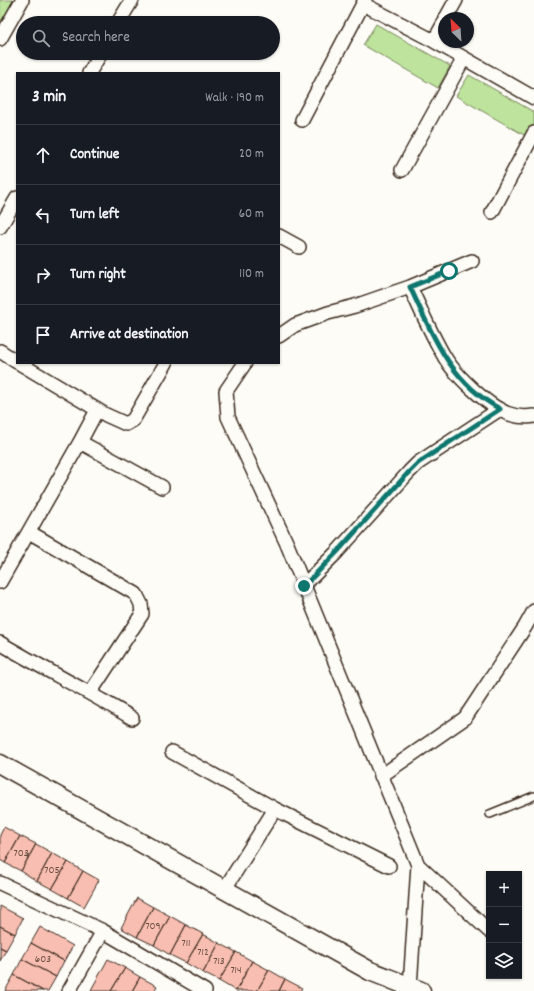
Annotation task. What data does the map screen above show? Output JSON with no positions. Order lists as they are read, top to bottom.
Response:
{
  "house_numbers": [
    "703",
    "705",
    "709",
    "711",
    "712",
    "603",
    "713",
    "714"
  ],
  "north": "top left",
  "page": {
    "search": "Search here",
    "heading": ["3 min", "Walk · 190 m"],
    "list": [
      ["Continue", "20 m"],
      ["Turn left", "60 m"],
      ["Turn right", "110 m"],
      "Arrive at destination"
    ],
    "map_buttons": ["+", "−"]
  }
}
